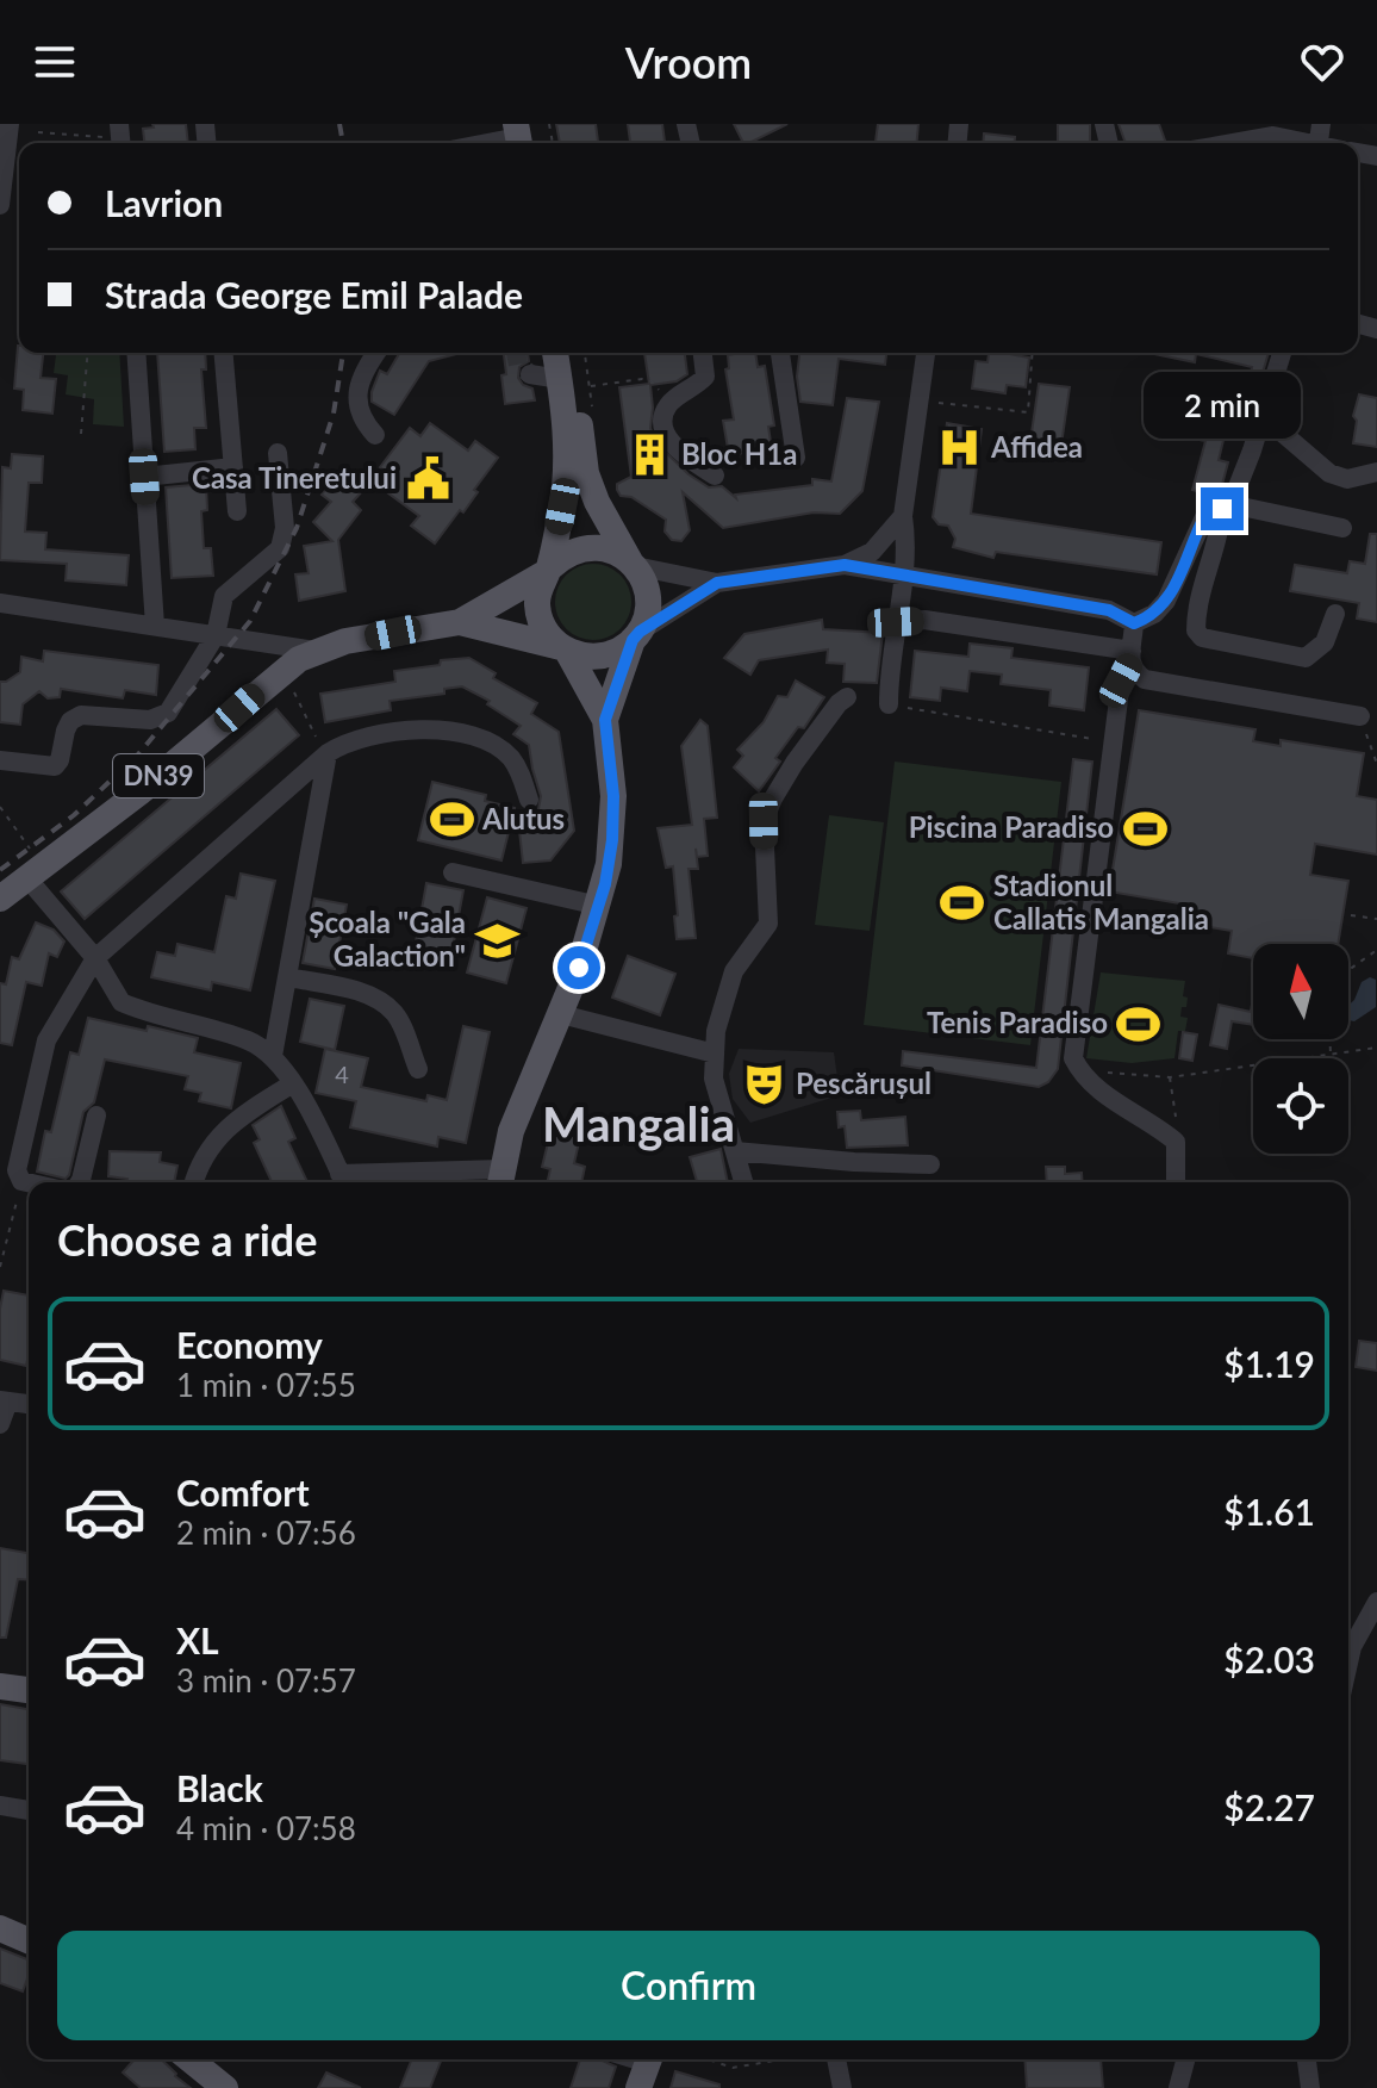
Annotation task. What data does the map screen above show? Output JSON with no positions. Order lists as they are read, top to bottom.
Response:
{
  "streets": {
    "main road": ["DN39"]
  },
  "districts": ["Mangalia"],
  "places": {
    "hospital": ["Affidea"],
    "building": ["Bloc H1a"],
    "public building": ["Casa Tineretului"],
    "sports": [
      "Alutus",
      "Piscina Paradiso",
      "Stadionul Callatis Mangalia",
      "Tenis Paradiso"
    ],
    "school or university": ["Școala \"Gala Galaction\""],
    "theatre": ["Pescărușul"]
  },
  "house_numbers": ["4"],
  "north": "top",
  "page": {
    "header": "Vroom",
    "banner": ["Lavrion", "Strada George Emil Palade"],
    "bubble": "2 min",
    "heading": "Choose a ride",
    "list": [
      {
        "name": "Economy",
        "note": "1 min · 07:55",
        "value": "$1.19"
      },
      {
        "name": "Comfort",
        "note": "2 min · 07:56",
        "value": "$1.61"
      },
      {
        "name": "XL",
        "note": "3 min · 07:57",
        "value": "$2.03"
      },
      {
        "name": "Black",
        "note": "4 min · 07:58",
        "value": "$2.27"
      }
    ],
    "buttons": "Confirm"
  }
}
